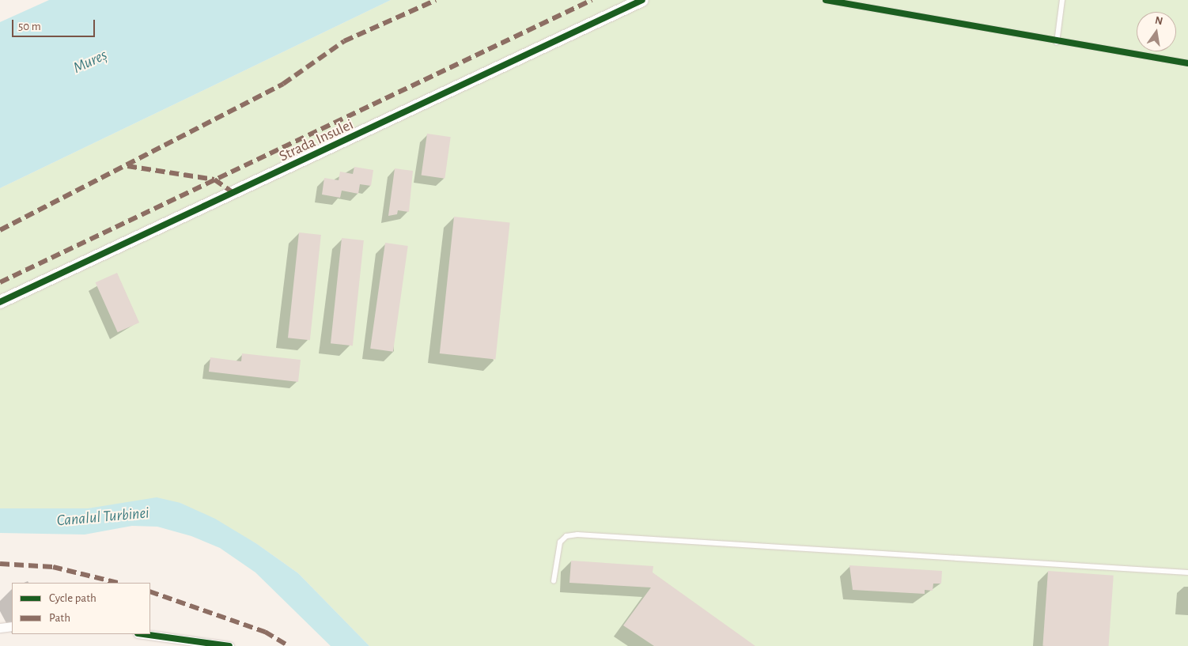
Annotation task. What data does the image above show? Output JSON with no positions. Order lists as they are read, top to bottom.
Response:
{
  "streets": {
    "street": ["Strada Insulei"]
  },
  "water": ["Mureș", "Canalul Turbinei"],
  "legend": ["Cycle path", "Path"],
  "scale_bar": "50 m",
  "north": "top"
}
